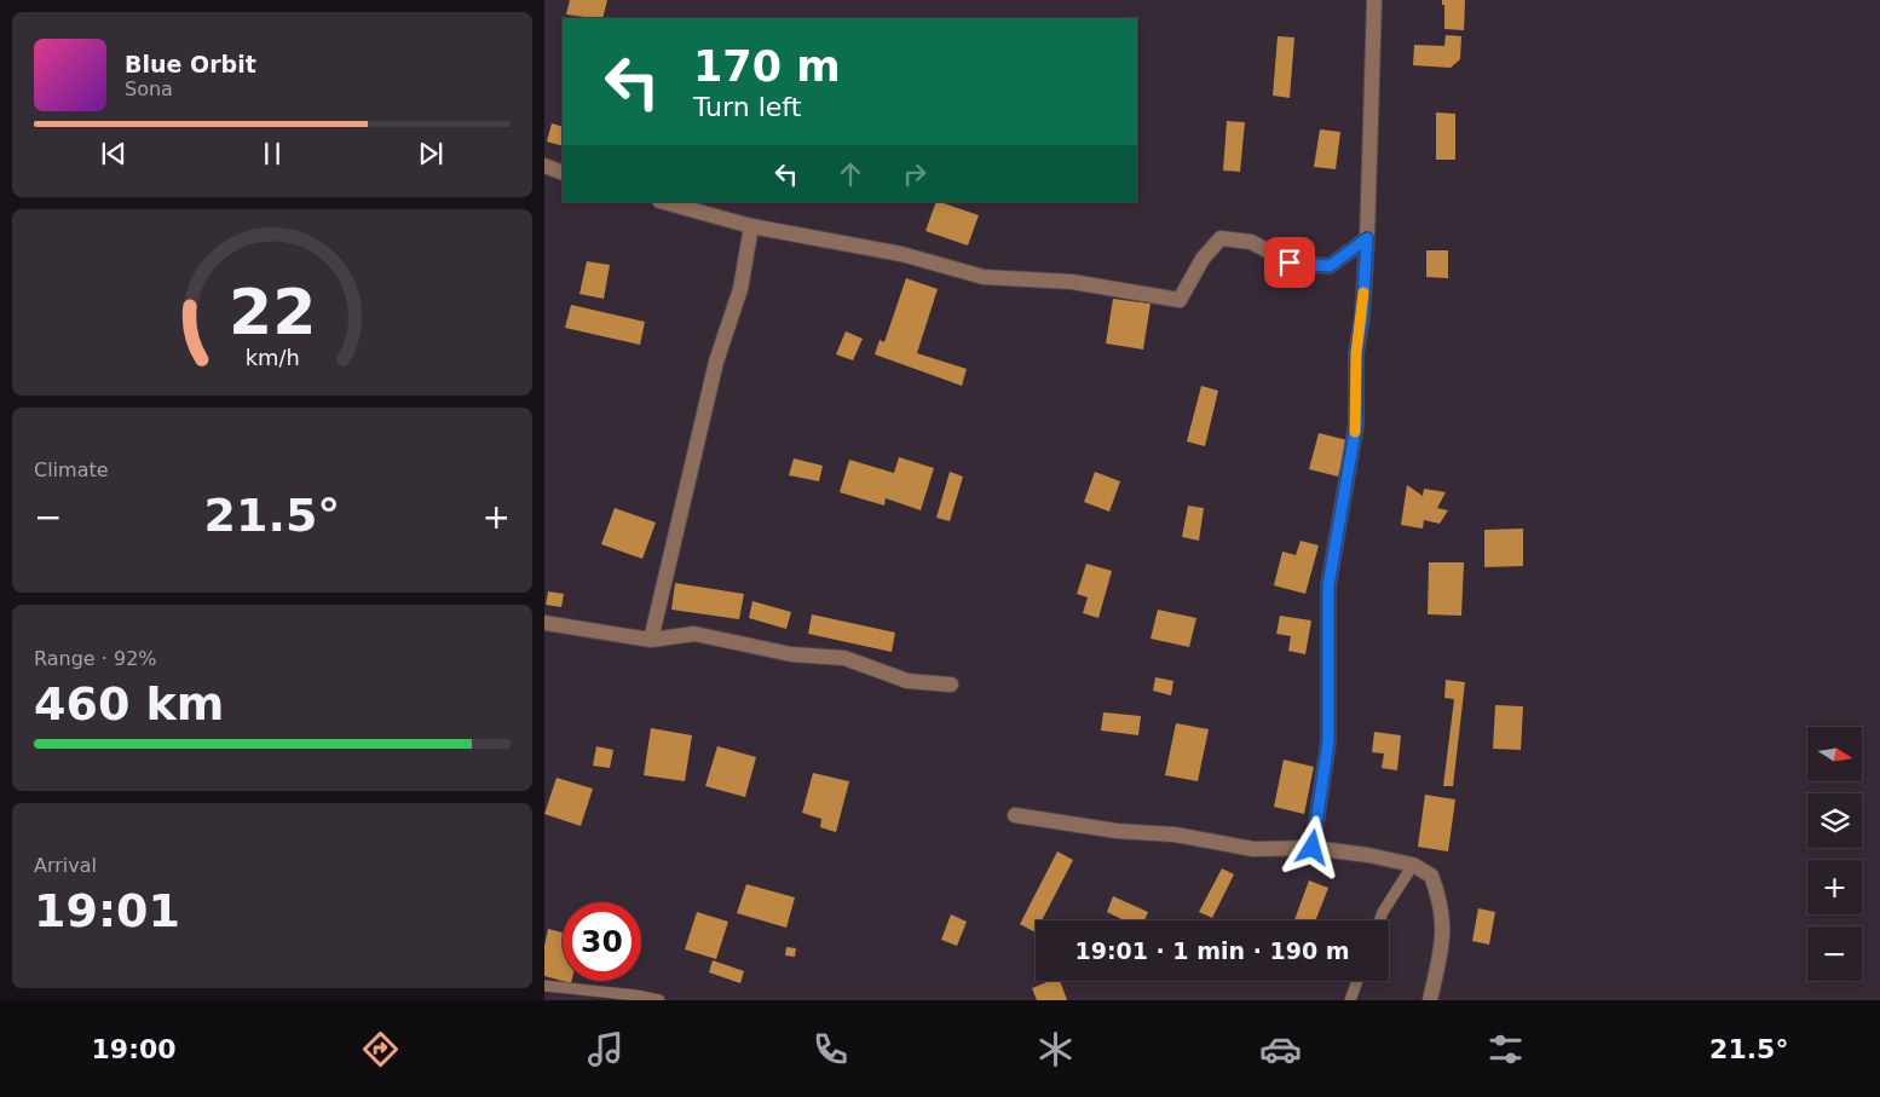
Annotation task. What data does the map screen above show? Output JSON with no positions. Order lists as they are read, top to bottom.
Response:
{
  "north": "right",
  "page": {
    "turn": ["170 m", "Turn left"],
    "song": ["Blue Orbit", "Sona"],
    "tile": [
      "Climate",
      ["Range · 92%", "460 km"],
      ["Arrival", "19:01"]
    ],
    "heat": ["−", "21.5°", "+"],
    "map_buttons": ["+", "−"],
    "limit": "30",
    "trip": "19:01 · 1 min · 190 m",
    "tabs": ["19:00", "21.5°"],
    "gauge": ["22", "km/h"]
  }
}
